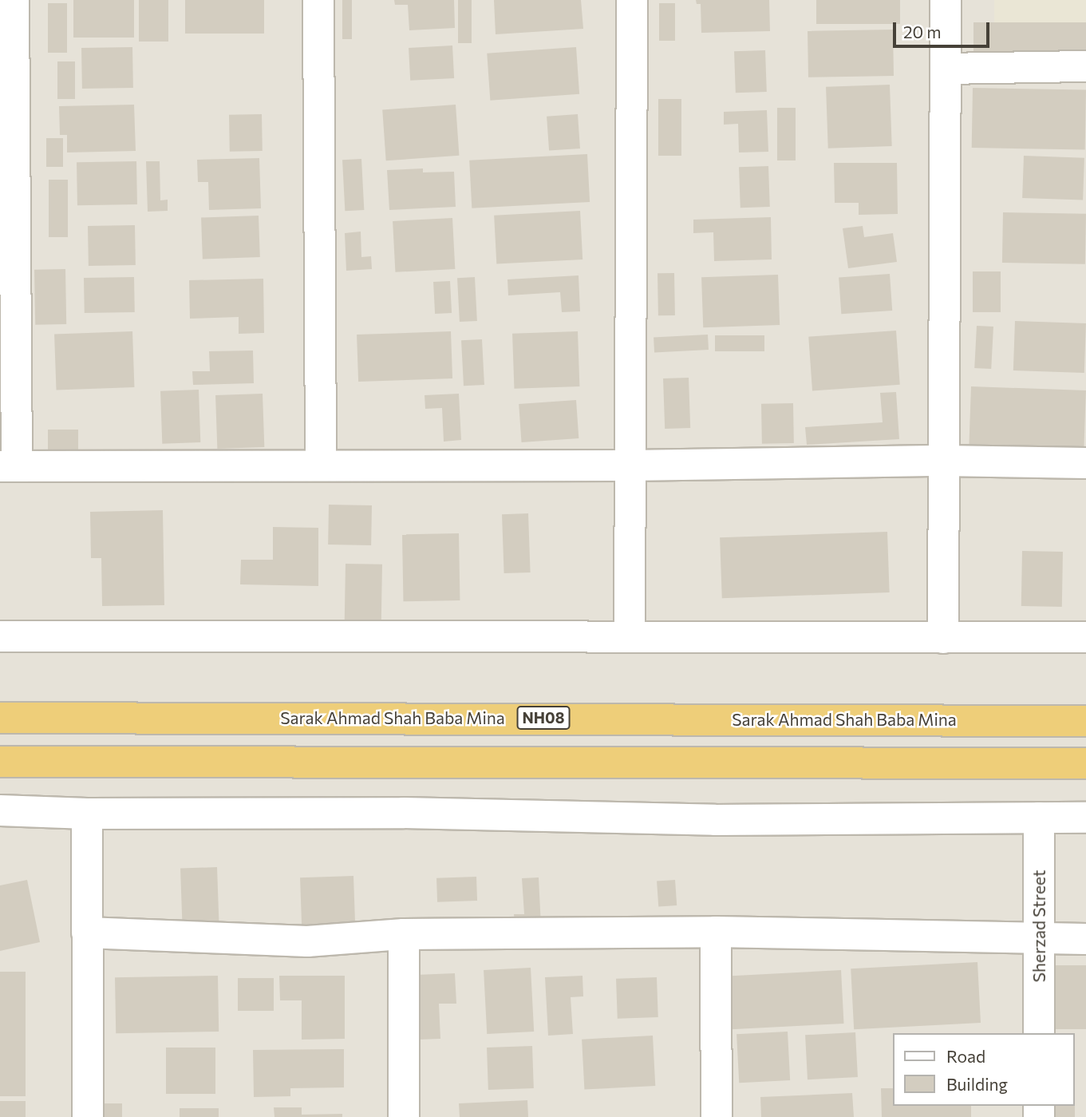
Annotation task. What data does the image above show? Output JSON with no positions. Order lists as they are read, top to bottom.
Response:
{
  "streets": {
    "highway": ["Sarak Ahmad Shah Baba Mina", "NH08"],
    "street": ["Sherzad Street"]
  },
  "legend": ["Road", "Building"],
  "scale_bar": "20 m"
}
